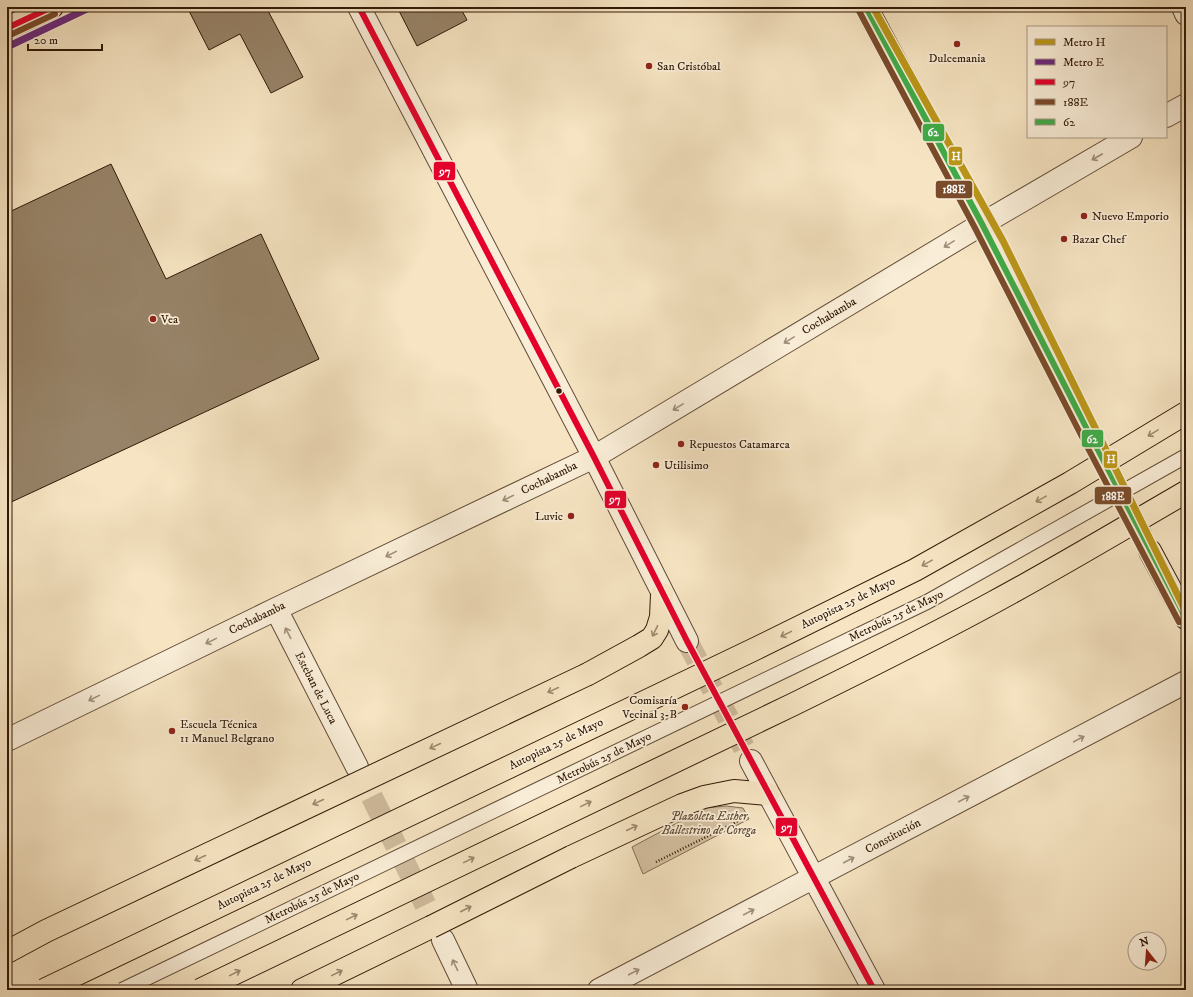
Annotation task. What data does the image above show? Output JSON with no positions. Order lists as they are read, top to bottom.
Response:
{
  "streets": {
    "main road": ["Autopista 25 de Mayo"],
    "street": ["Cochabamba", "Esteban de Luca", "Constitución"],
    "lane": ["Metrobús 25 de Mayo"]
  },
  "crossings": [
    ["Cochabamba", "Esteban de Luca"]
  ],
  "one_way": ["Cochabamba", "Esteban de Luca", "Constitución"],
  "parks": ["Plazoleta Esther Ballestrino de Corega"],
  "places": [
    "Dulcemania",
    "San Cristóbal",
    "Nuevo Emporio",
    "Bazar Chef",
    "Vea",
    "Repuestos Catamarca",
    "Utilisimo",
    "Luvic",
    "Comisaría Vecinal 3-B",
    "Escuela Técnica 11 Manuel Belgrano"
  ],
  "lines": [
    "metro line H",
    "metro line E",
    "transit line 97",
    "transit line 62",
    "transit line 188E"
  ],
  "legend": [
    "Metro H",
    "Metro E",
    "97",
    "188E",
    "62"
  ],
  "scale_bar": "20 m",
  "north": "top"
}
